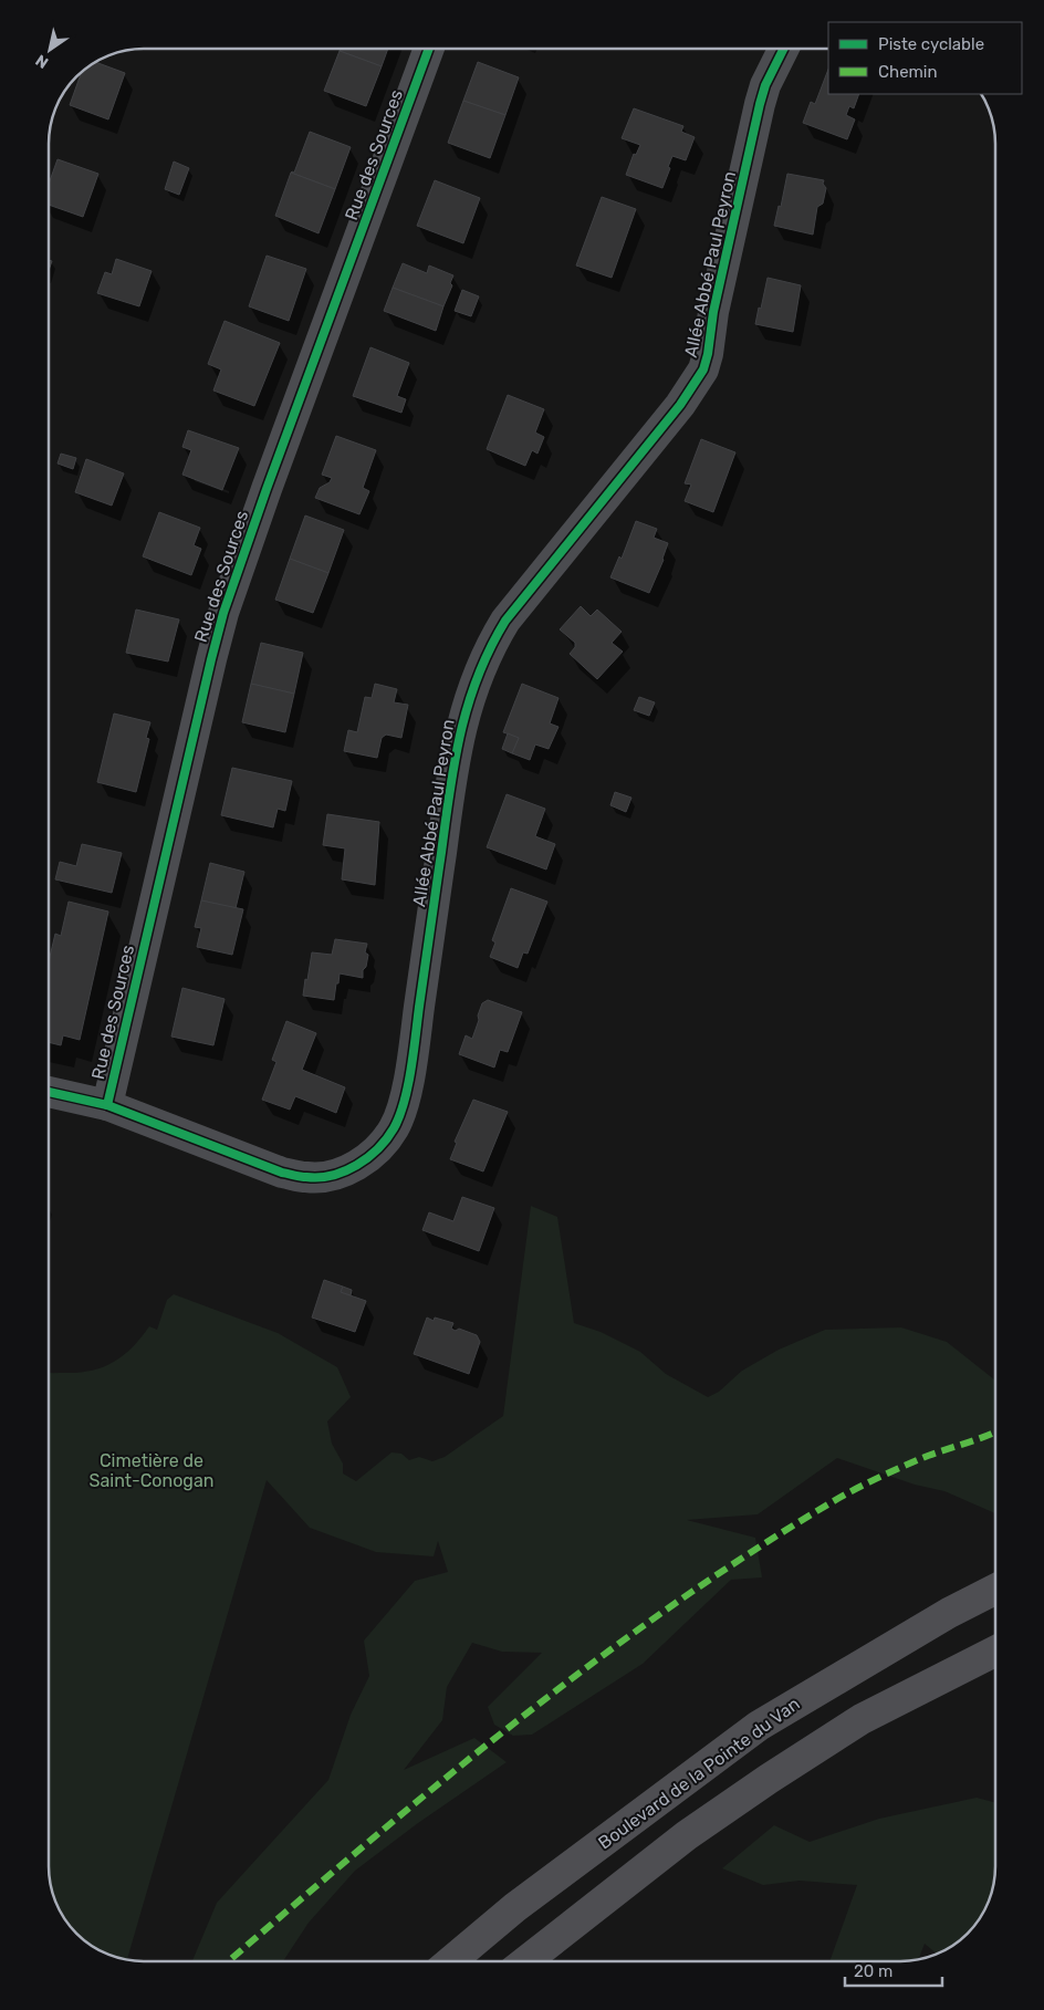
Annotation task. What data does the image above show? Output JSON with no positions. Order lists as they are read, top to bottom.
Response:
{
  "streets": {
    "highway": ["Boulevard de la Pointe du Van"],
    "street": ["Rue des Sources", "Allée Abbé Paul Peyron"]
  },
  "crossings": [
    ["Rue des Sources", "Allée Abbé Paul Peyron"]
  ],
  "parks": ["Cimetière de Saint-Conogan"],
  "legend": ["Piste cyclable", "Chemin"],
  "scale_bar": "20 m",
  "north": "bottom left"
}
